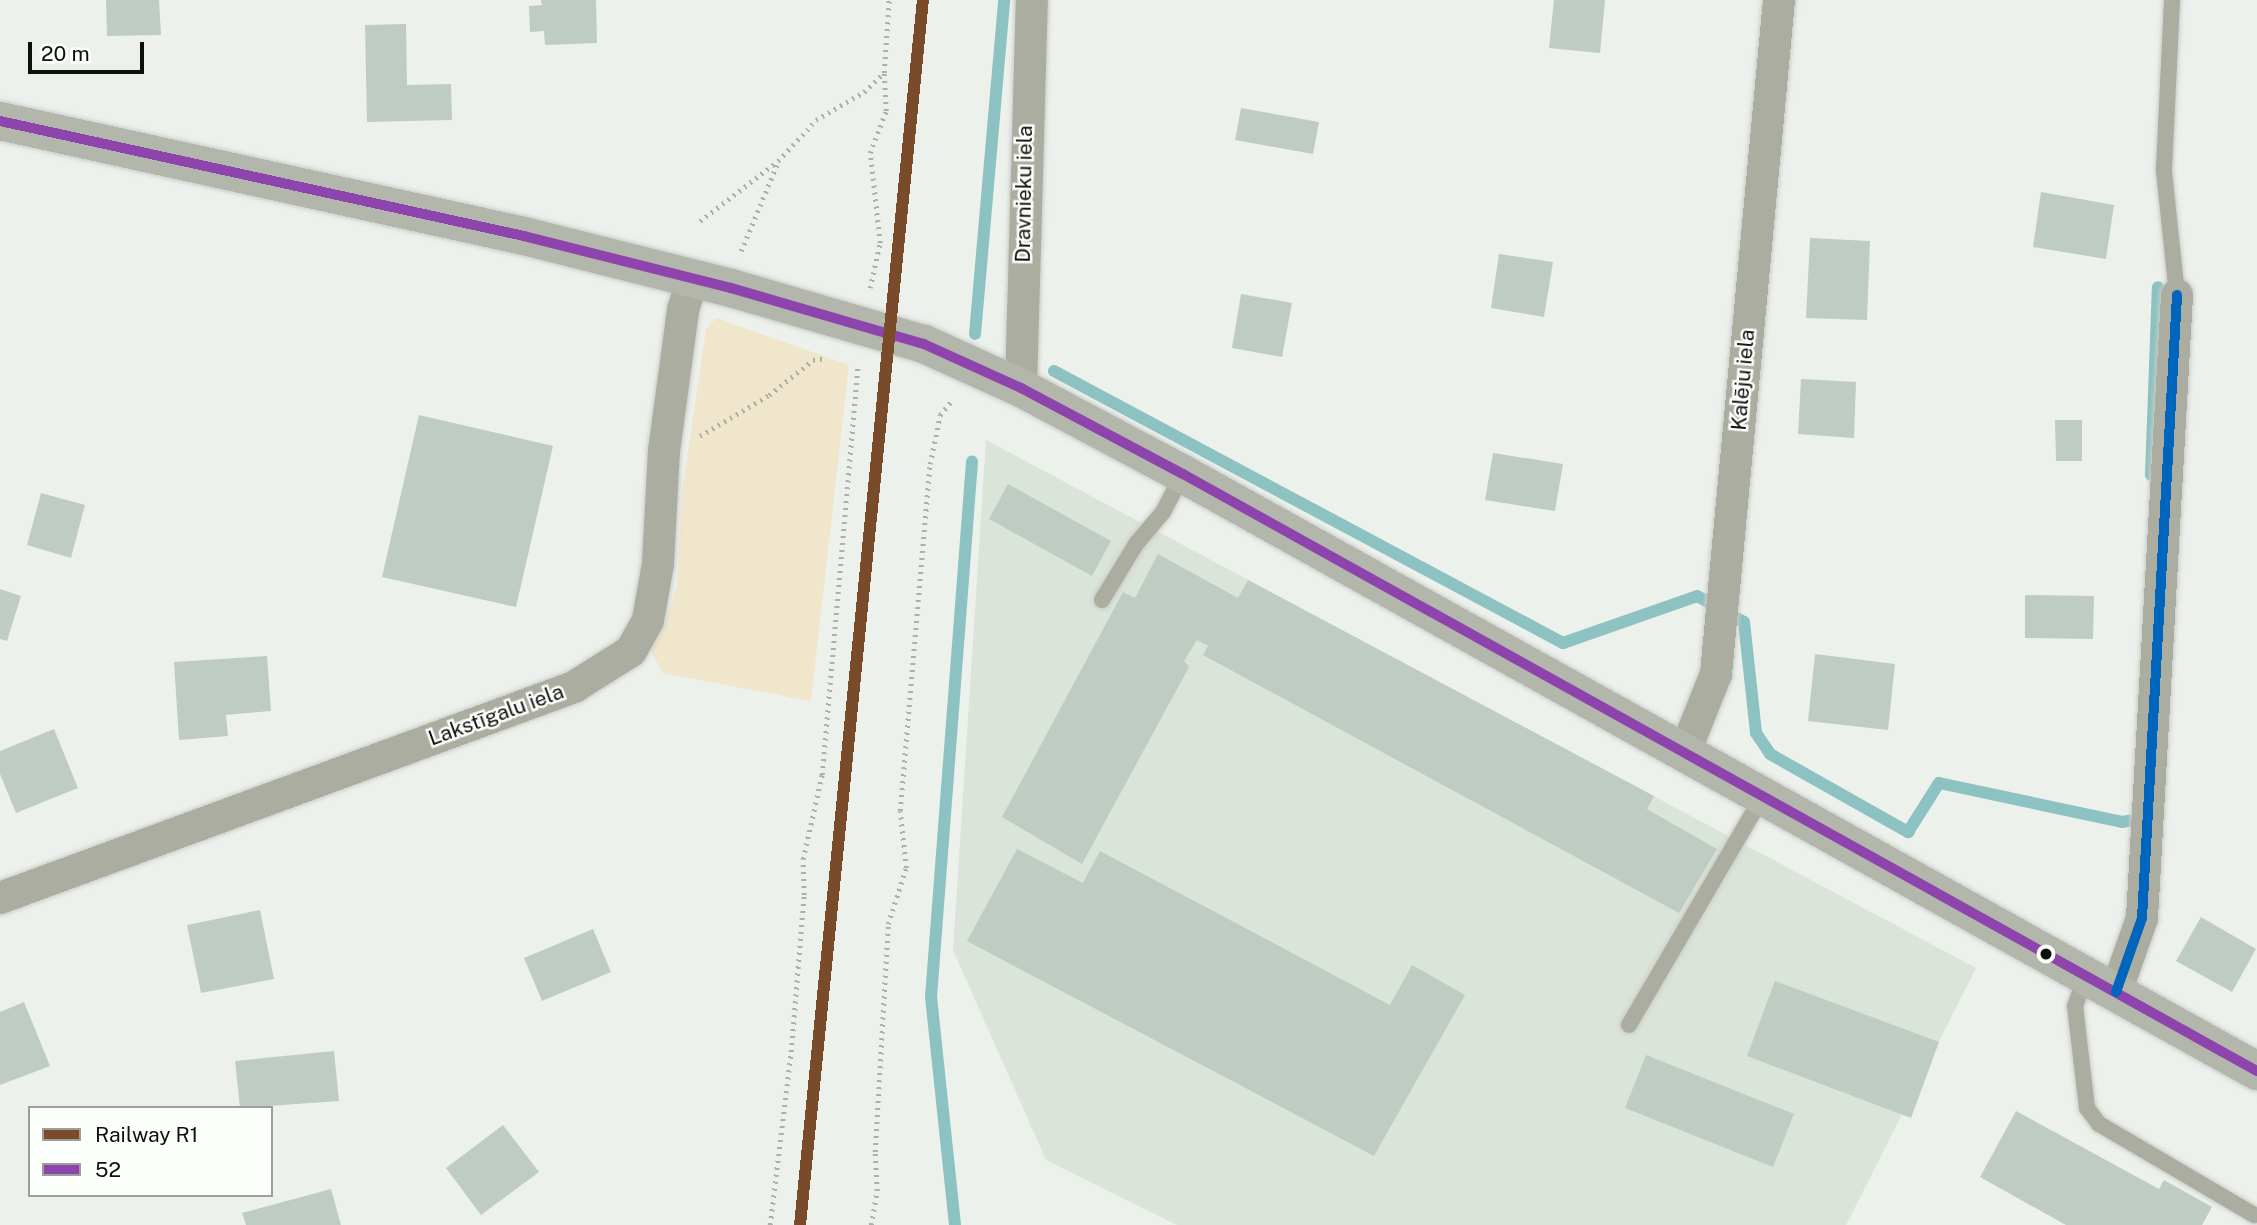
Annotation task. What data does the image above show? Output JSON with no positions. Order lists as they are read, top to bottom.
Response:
{
  "streets": {
    "street": ["Dravnieku iela", "Kalēju iela", "Lakstīgalu iela"]
  },
  "lines": ["rail line R1", "transit line 52"],
  "legend": ["Railway R1", "52"],
  "scale_bar": "20 m"
}
